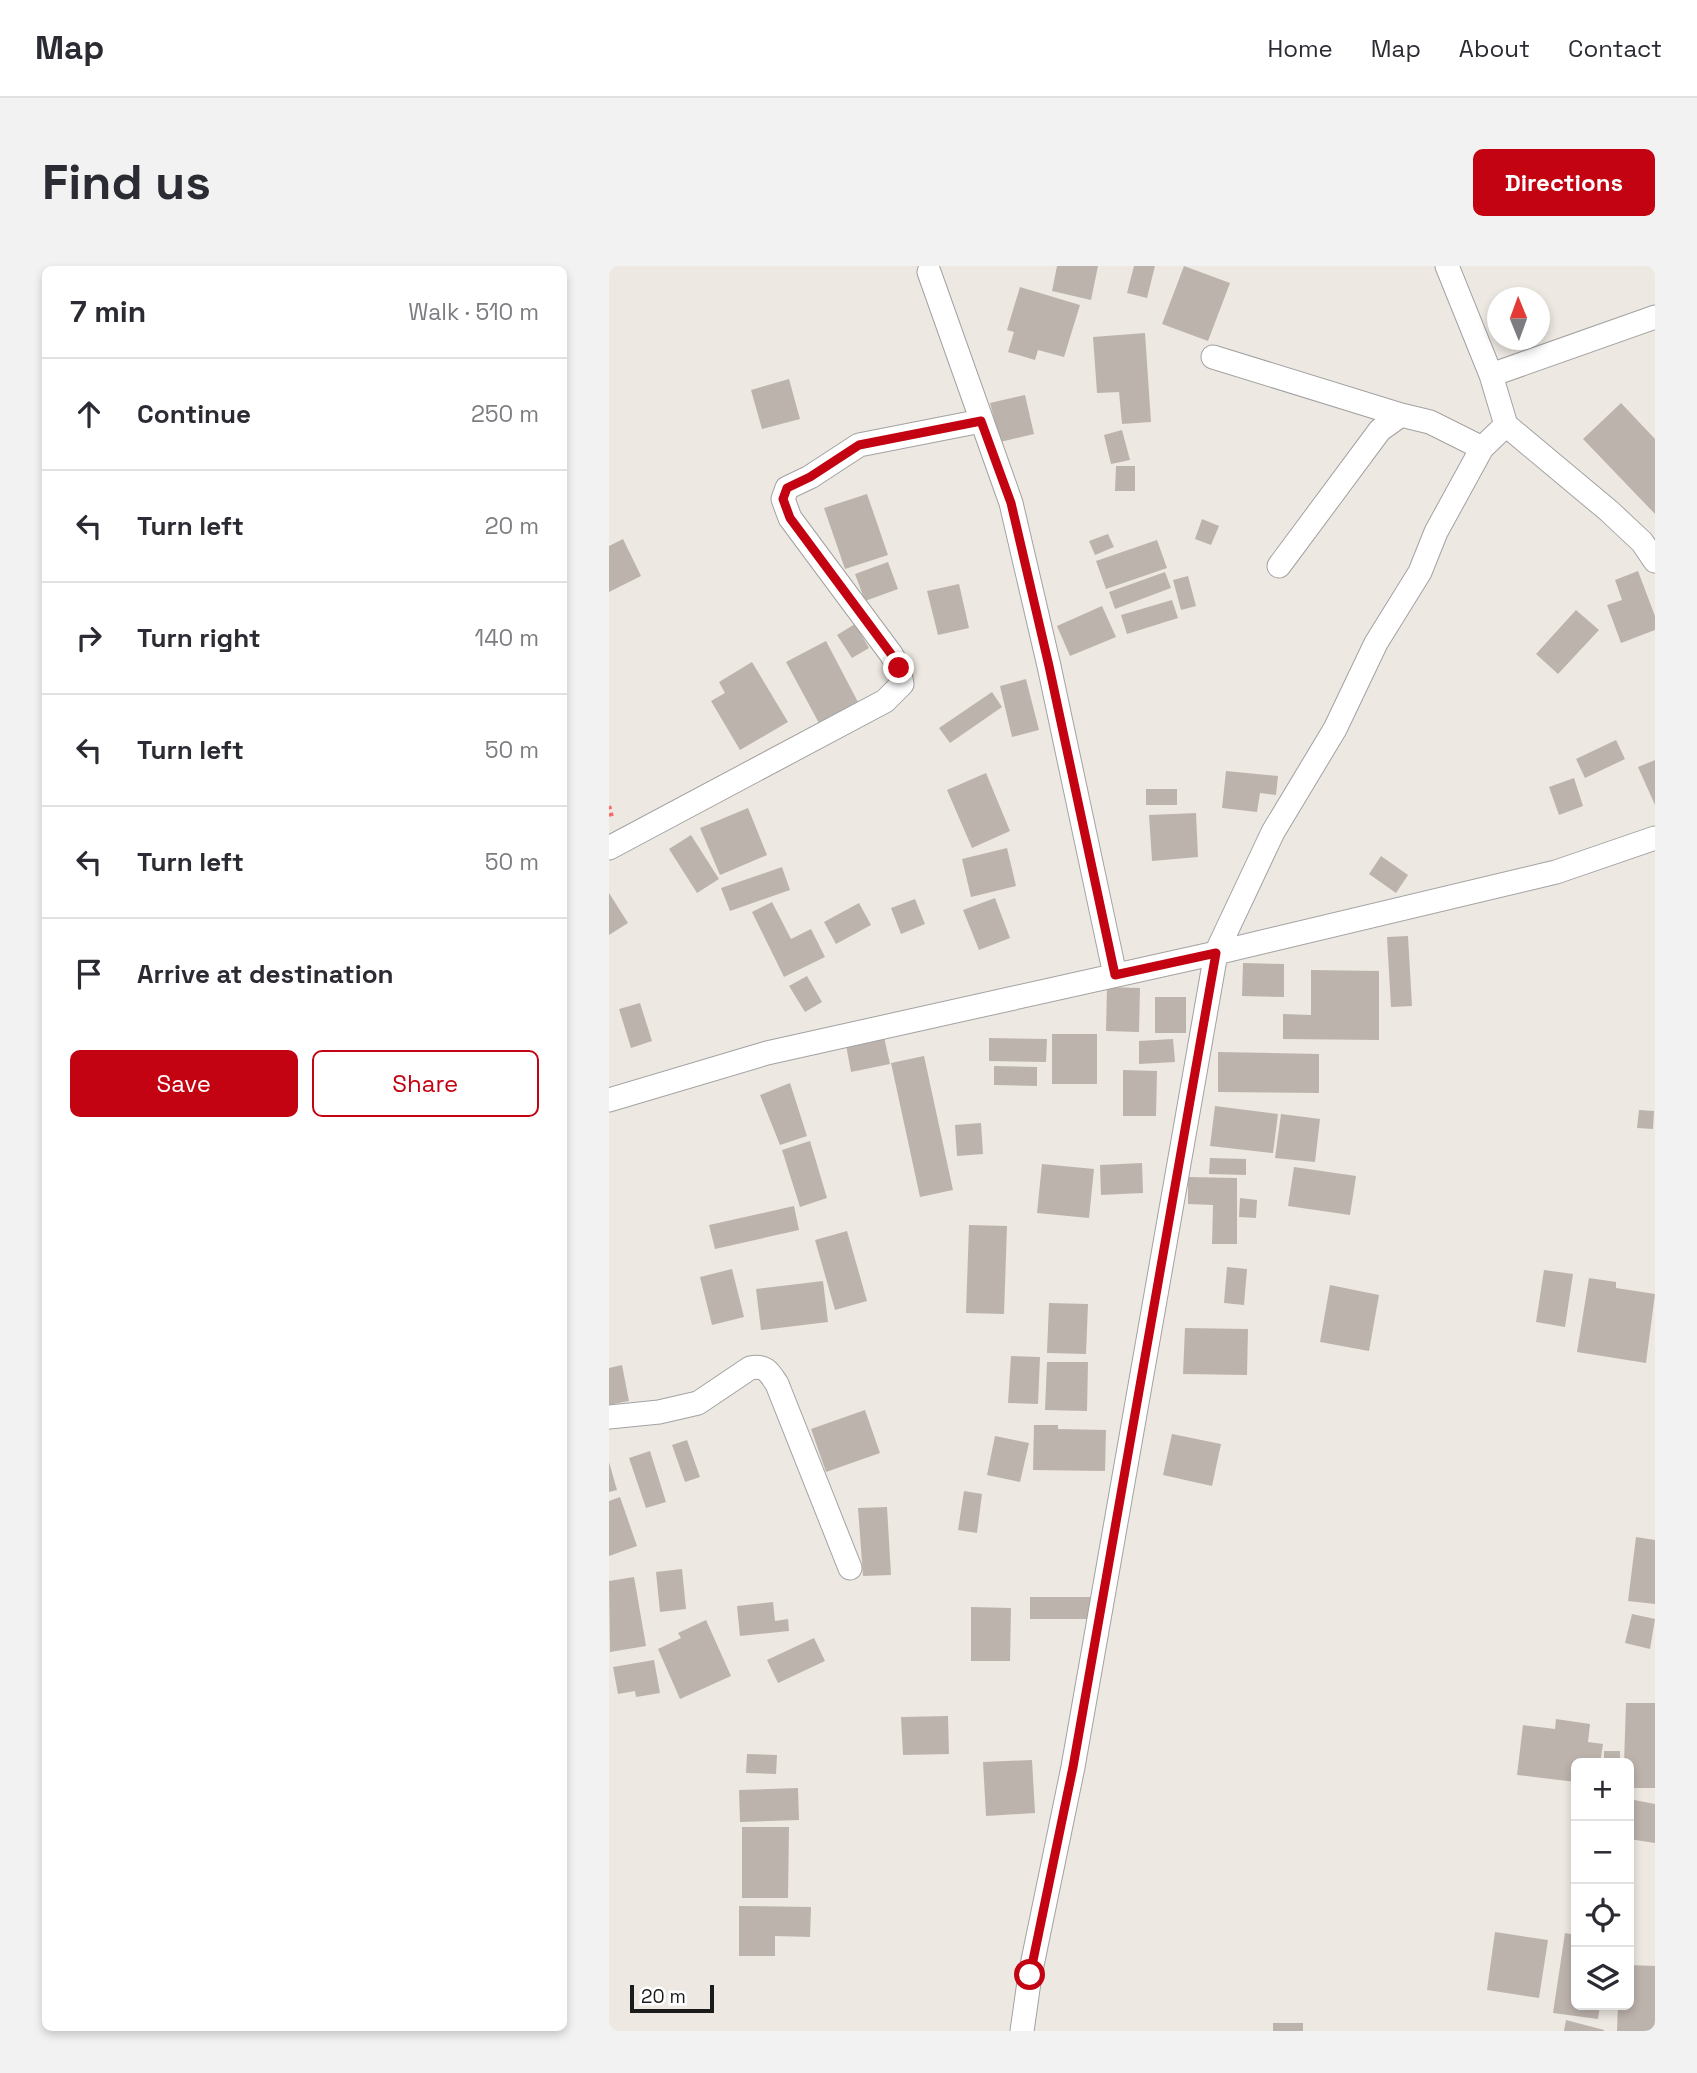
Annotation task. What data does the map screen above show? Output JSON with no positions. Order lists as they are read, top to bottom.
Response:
{
  "scale_bar": "20 m",
  "north": "top",
  "page": {
    "header": "Map",
    "nav": [
      "Home",
      "Map",
      "About",
      "Contact"
    ],
    "buttons": [
      "Directions",
      ["Save", "Share"]
    ],
    "title": "Find us",
    "heading": ["7 min", "Walk · 510 m"],
    "list": [
      ["Continue", "250 m"],
      ["Turn left", "20 m"],
      ["Turn right", "140 m"],
      ["Turn left", "50 m"],
      ["Turn left", "50 m"],
      "Arrive at destination"
    ],
    "map_buttons": ["+", "−"],
    "scale": "20 m"
  }
}
